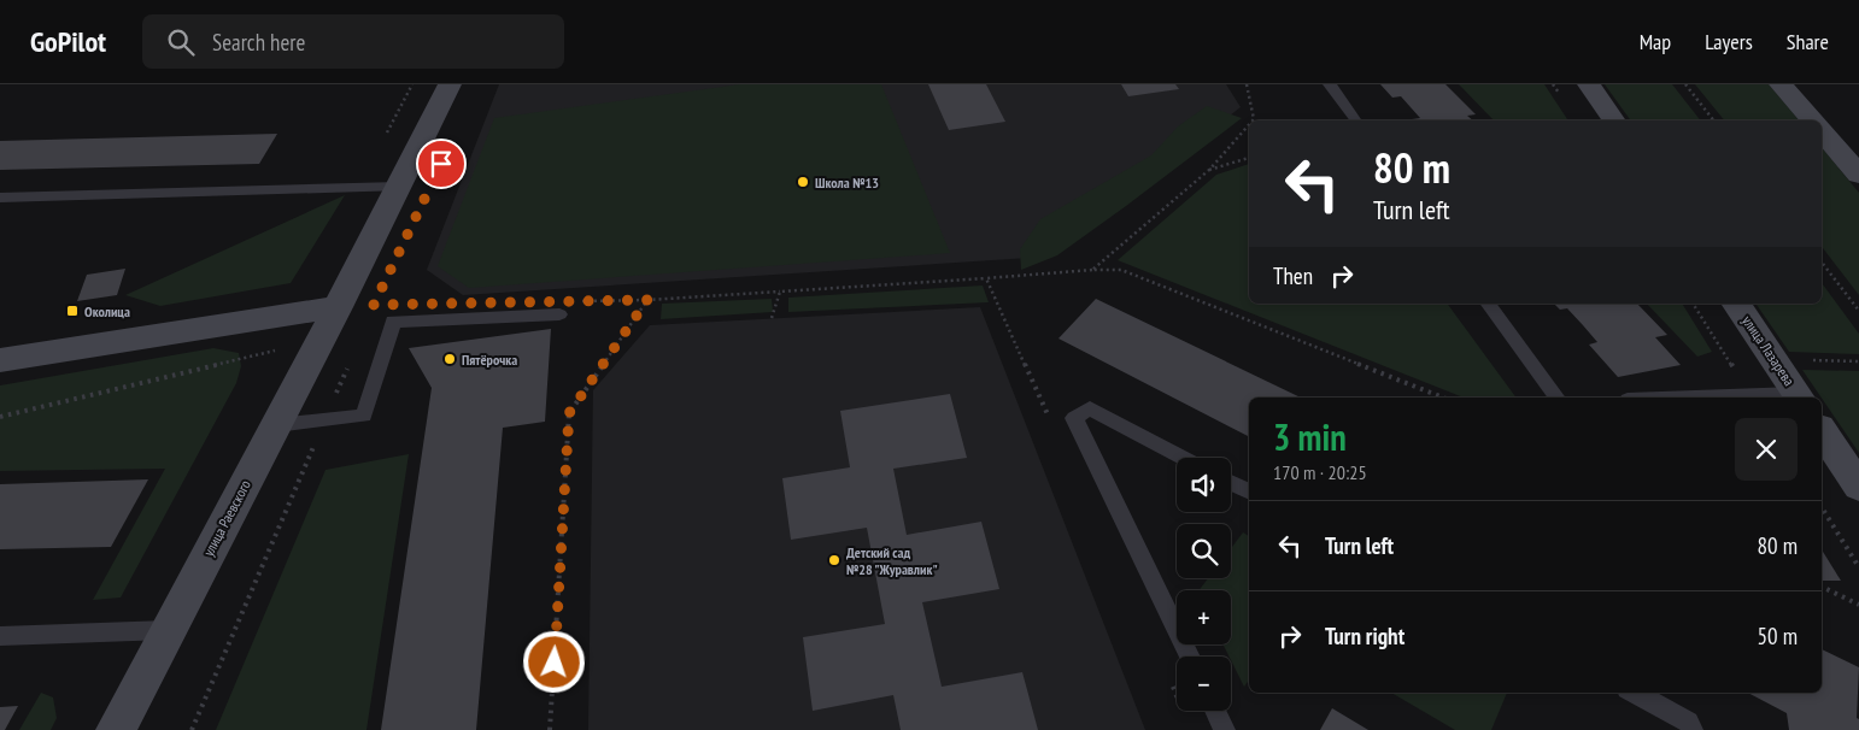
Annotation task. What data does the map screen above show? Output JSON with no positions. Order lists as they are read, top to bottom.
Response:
{
  "streets": {
    "main road": ["улица Лазарева", "улица Раевского"]
  },
  "places": {
    "other": ["Школа №13", "Пятёрочка", "Детский сад №28 \"Журавлик\""],
    "transit": ["Околица"]
  },
  "page": {
    "header": "GoPilot",
    "search": "Search here",
    "nav": ["Map", "Layers", "Share"],
    "turn": ["80 m", "Turn left"],
    "then": "Then",
    "heading": ["3 min", "170 m · 20:25"],
    "map_buttons": ["+", "−"],
    "list": [
      {
        "name": "Turn left",
        "value": "80 m"
      },
      {
        "name": "Turn right",
        "value": "50 m"
      }
    ]
  }
}
